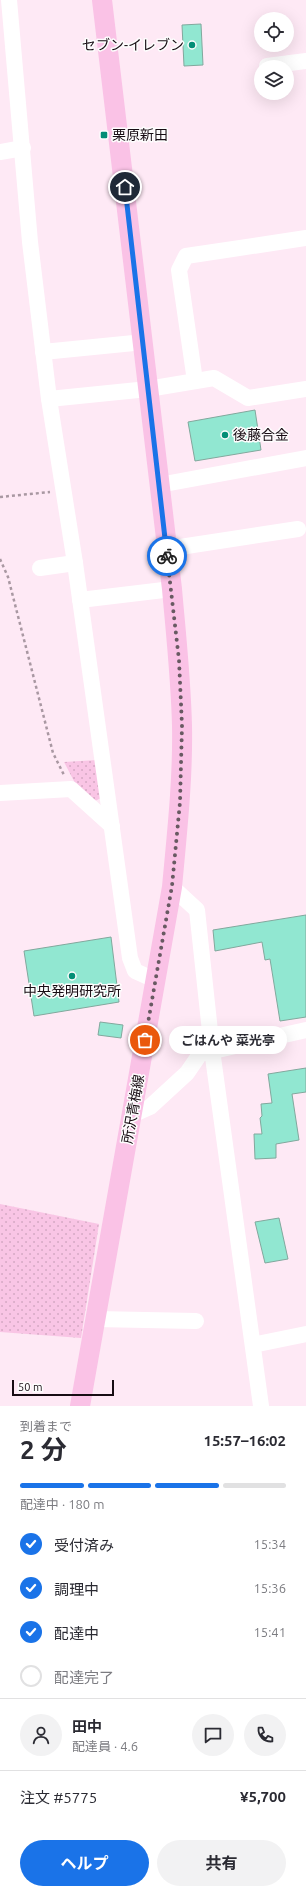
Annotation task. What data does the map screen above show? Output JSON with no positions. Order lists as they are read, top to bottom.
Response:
{
  "streets": {
    "main road": ["所沢青梅線"]
  },
  "places": {
    "other": [
      "セブン-イレブン",
      "後藤合金",
      "中央発明研究所",
      "ごはんや 菜光亭"
    ],
    "transit": ["栗原新田"]
  },
  "scale_bar": "50 m",
  "page": {
    "bubble": "ごはんや 菜光亭",
    "scale": "50 m",
    "heading": ["2 分", "到着まで", "15:57–16:02"],
    "panel": [
      "田中",
      "配達員 · 4.6",
      "注文 #5775",
      "¥5,700"
    ],
    "bar": "配達中 · 180 m",
    "list": [
      ["受付済み", "15:34"],
      ["調理中", "15:36"],
      ["配達中", "15:41"],
      "配達完了"
    ],
    "buttons": ["ヘルプ", "共有"]
  }
}
